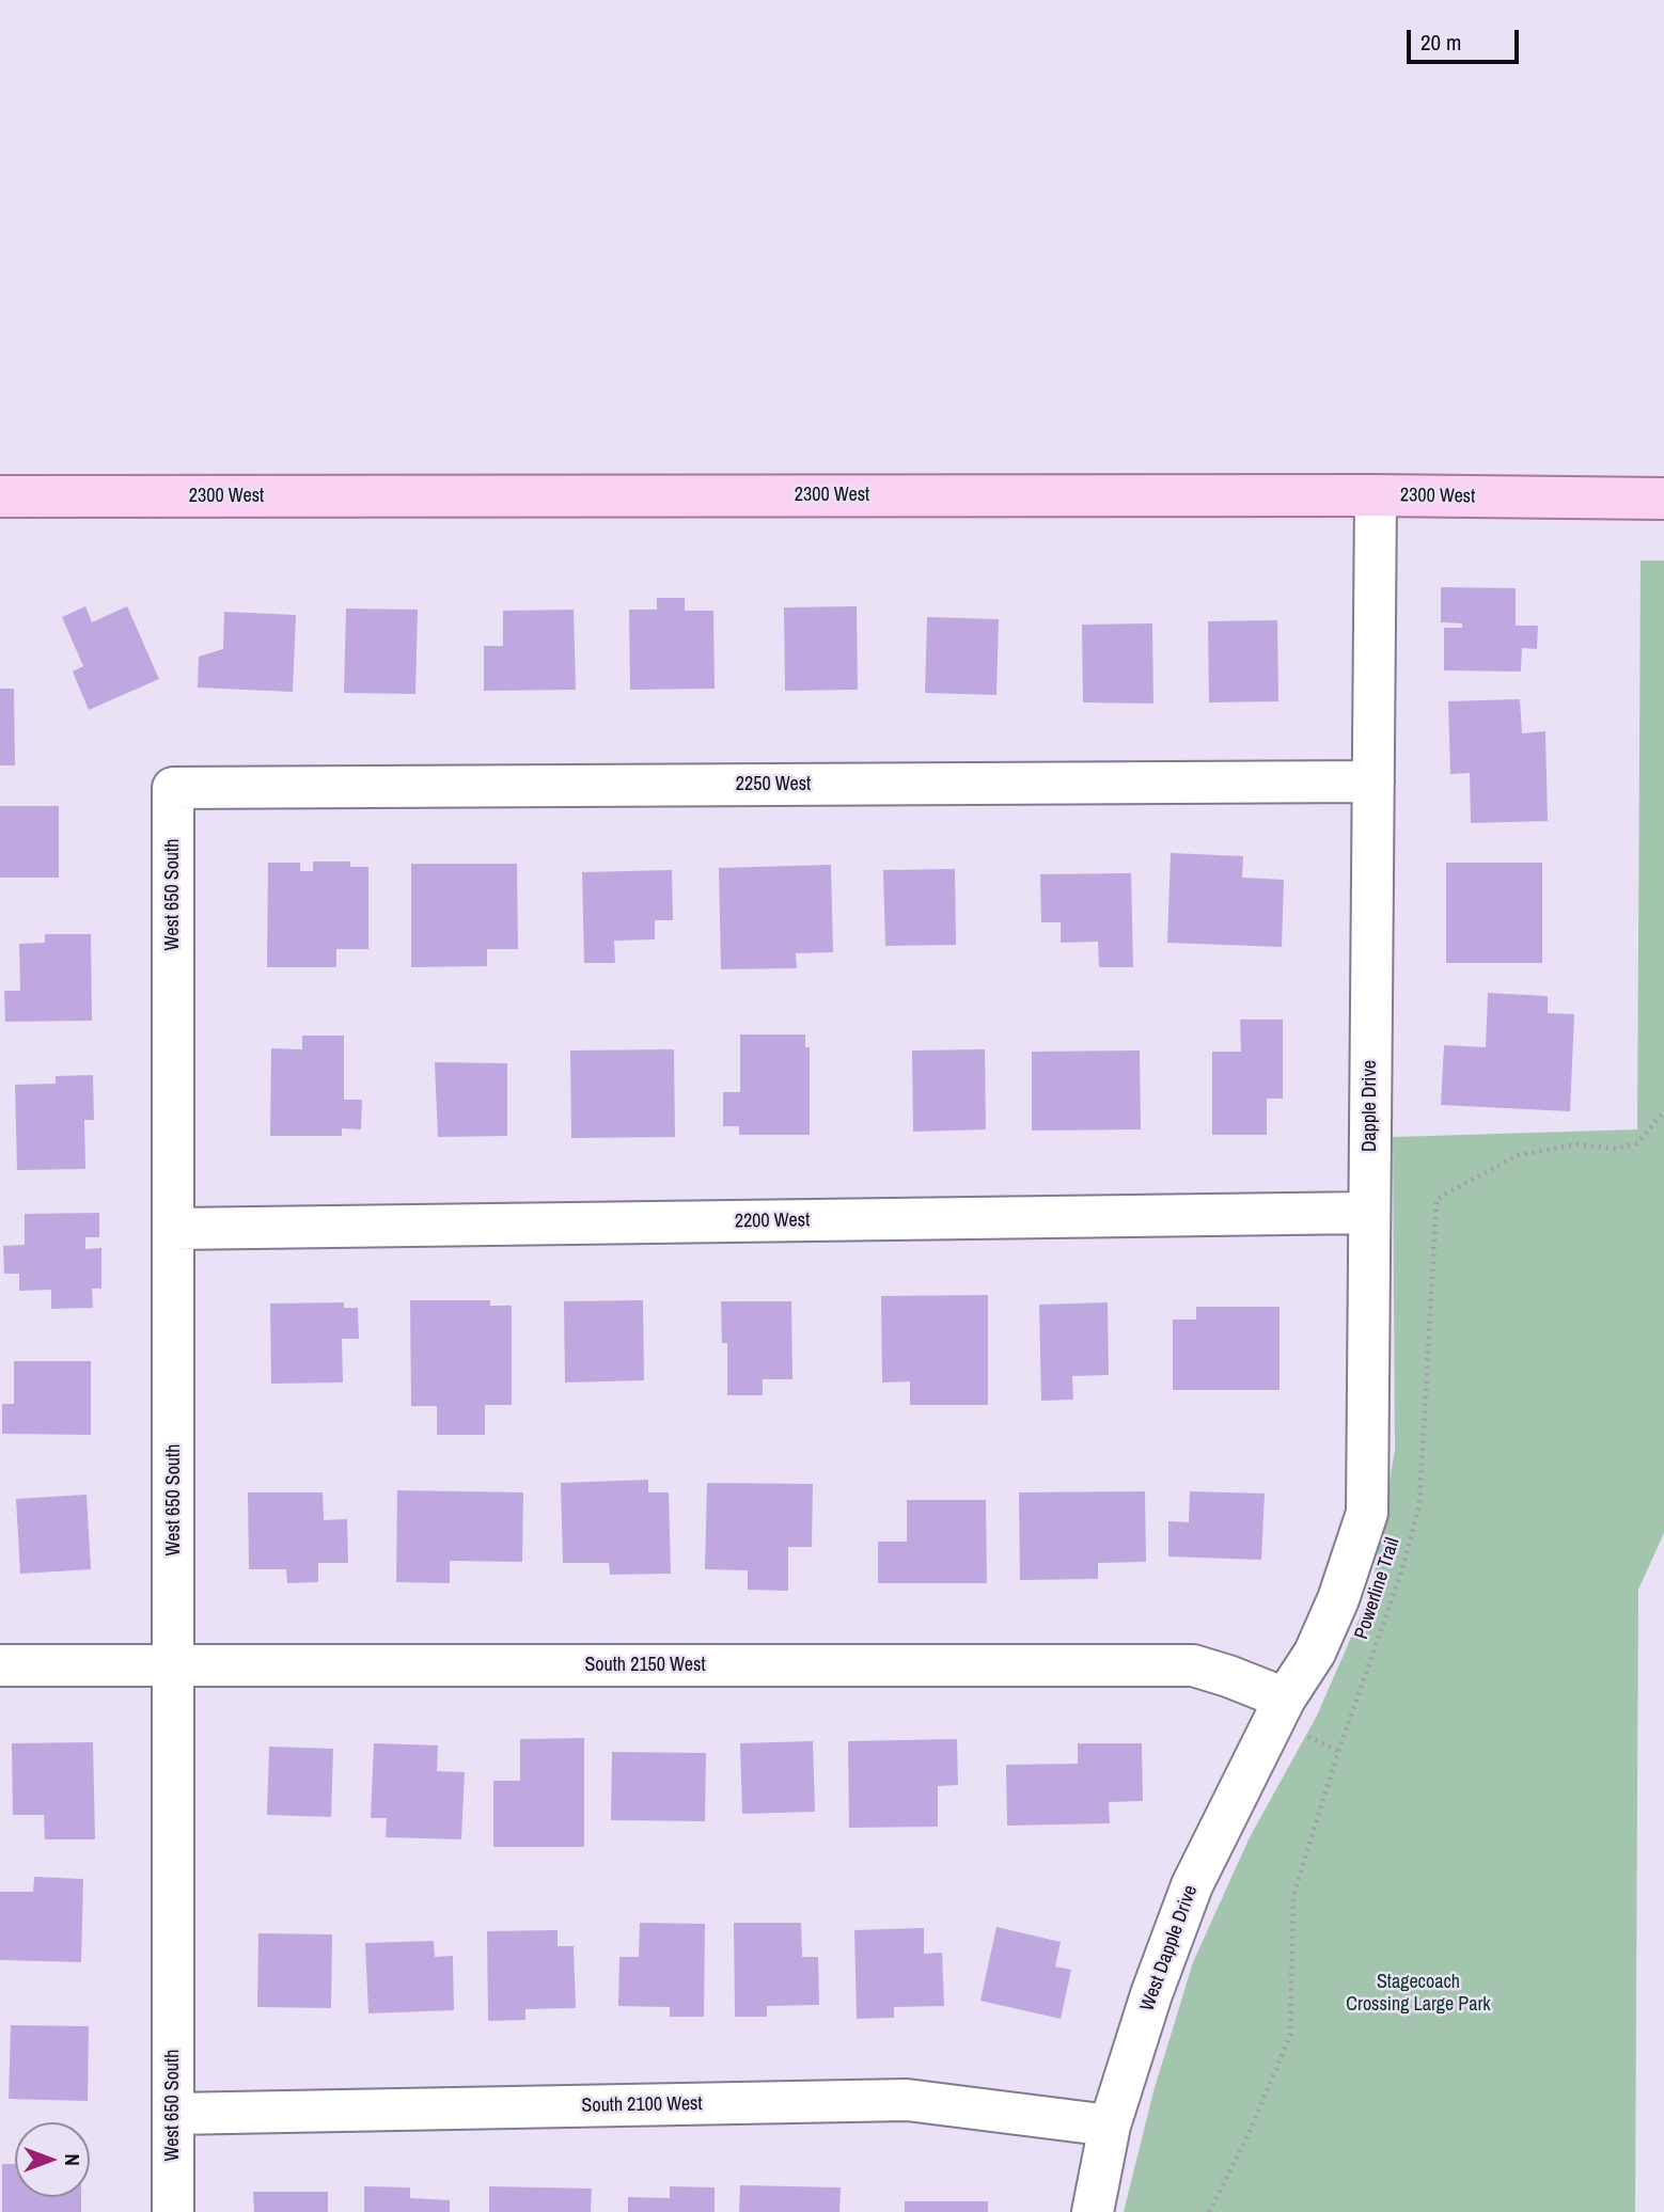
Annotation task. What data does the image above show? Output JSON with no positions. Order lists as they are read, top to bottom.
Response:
{
  "streets": {
    "main road": ["2300 West"],
    "street": [
      "2250 West",
      "West 650 South",
      "Dapple Drive",
      "2200 West",
      "South 2150 West",
      "West Dapple Drive",
      "South 2100 West"
    ],
    "path": ["Powerline Trail"]
  },
  "crossings": [
    ["2300 West", "Dapple Drive"],
    ["2250 West", "West 650 South"],
    ["2250 West", "Dapple Drive"],
    ["West 650 South", "2200 West"],
    ["West 650 South", "South 2150 West"],
    ["West 650 South", "South 2100 West"],
    ["Dapple Drive", "2200 West"],
    ["Dapple Drive", "South 2150 West"],
    ["Dapple Drive", "West Dapple Drive"],
    ["South 2150 West", "West Dapple Drive"],
    ["West Dapple Drive", "South 2100 West"]
  ],
  "parks": ["Stagecoach Crossing Large Park"],
  "scale_bar": "20 m",
  "north": "right"
}
